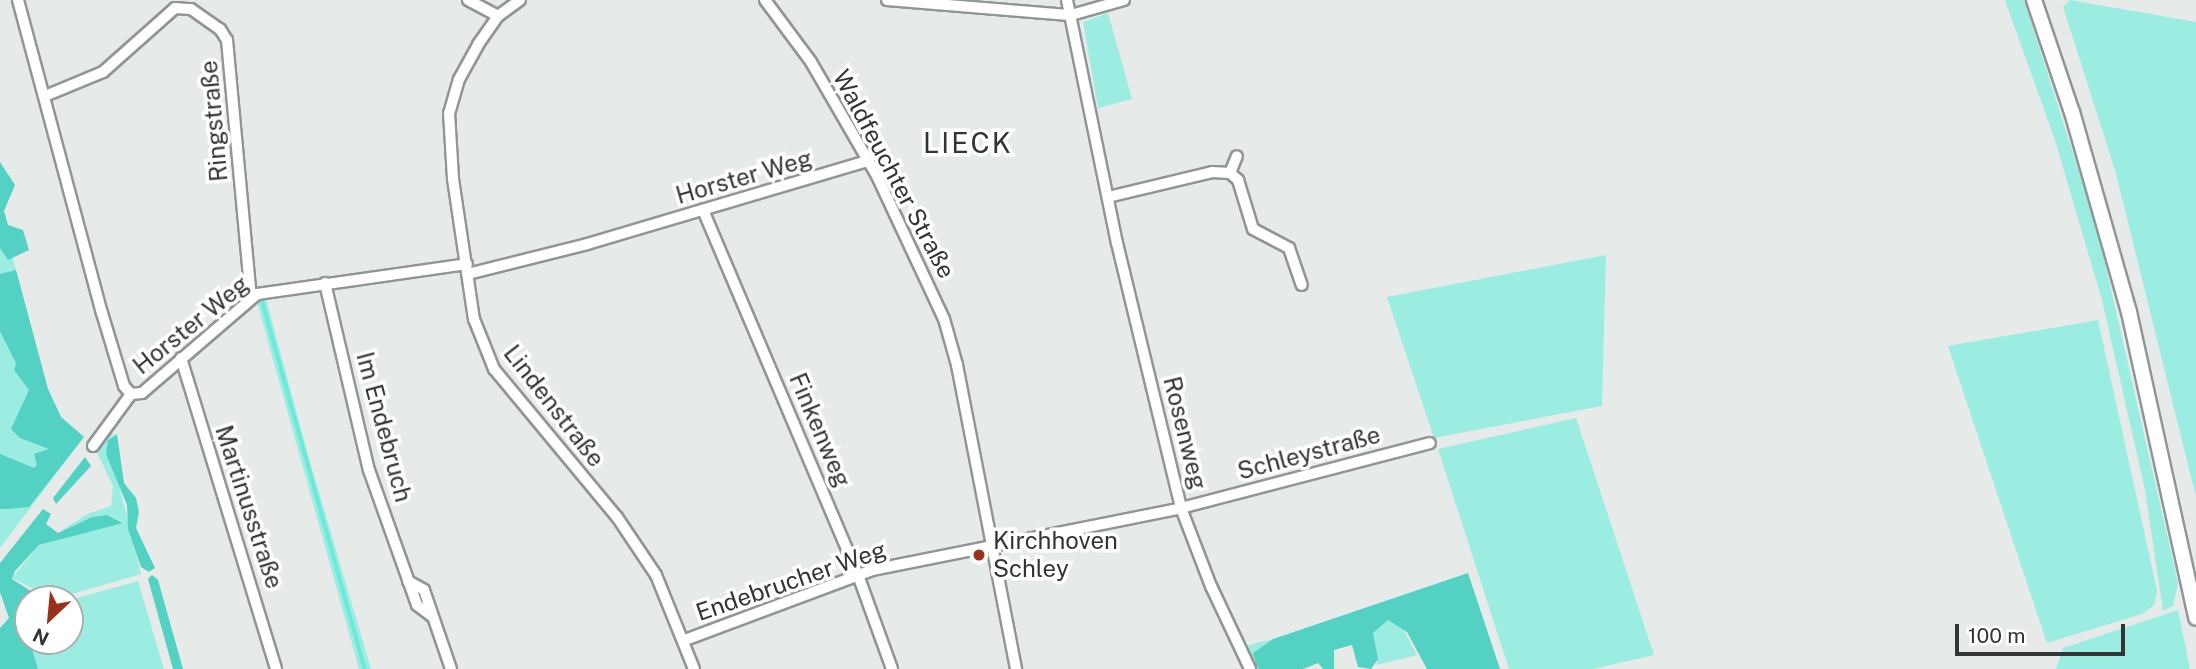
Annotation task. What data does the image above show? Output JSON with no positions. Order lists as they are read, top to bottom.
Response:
{
  "streets": {
    "street": [
      "Ringstraße",
      "Waldfeuchter Straße",
      "Horster Weg",
      "Lindenstraße",
      "Im Endebruch",
      "Finkenweg",
      "Rosenweg",
      "Schleystraße",
      "Martinusstraße",
      "Endebrucher Weg"
    ]
  },
  "crossings": [
    ["Ringstraße", "Horster Weg"],
    ["Waldfeuchter Straße", "Horster Weg"],
    ["Waldfeuchter Straße", "Schleystraße"],
    ["Waldfeuchter Straße", "Endebrucher Weg"],
    ["Horster Weg", "Lindenstraße"],
    ["Horster Weg", "Im Endebruch"],
    ["Horster Weg", "Finkenweg"],
    ["Horster Weg", "Martinusstraße"],
    ["Lindenstraße", "Endebrucher Weg"],
    ["Finkenweg", "Endebrucher Weg"],
    ["Rosenweg", "Schleystraße"],
    ["Schleystraße", "Endebrucher Weg"]
  ],
  "districts": ["LIECK"],
  "places": ["Kirchhoven Schley"],
  "scale_bar": "100 m",
  "north": "bottom left"
}
